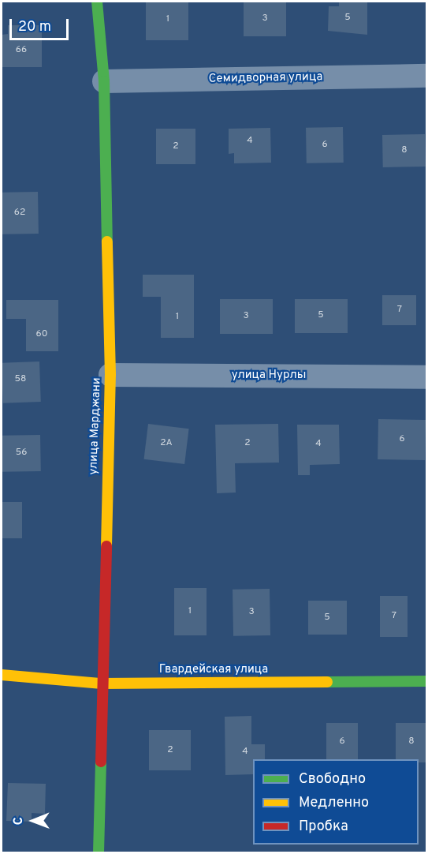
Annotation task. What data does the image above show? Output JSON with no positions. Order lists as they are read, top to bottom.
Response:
{
  "streets": {
    "street": [
      "Семидворная улица",
      "улица Нурлы",
      "улица Марджани",
      "Гвардейская улица"
    ]
  },
  "crossings": [
    ["Семидворная улица", "улица Марджани"],
    ["улица Нурлы", "улица Марджани"],
    ["улица Марджани", "Гвардейская улица"]
  ],
  "house_numbers": [
    "5",
    "3",
    "1",
    "66",
    "4",
    "6",
    "2",
    "8",
    "62",
    "7",
    "5",
    "3",
    "1",
    "60",
    "58",
    "6",
    "2А",
    "2",
    "4",
    "56",
    "1",
    "3",
    "7",
    "5",
    "6",
    "8",
    "2",
    "4"
  ],
  "legend": ["Свободно", "Медленно", "Пробка"],
  "scale_bar": "20 m",
  "north": "left"
}
